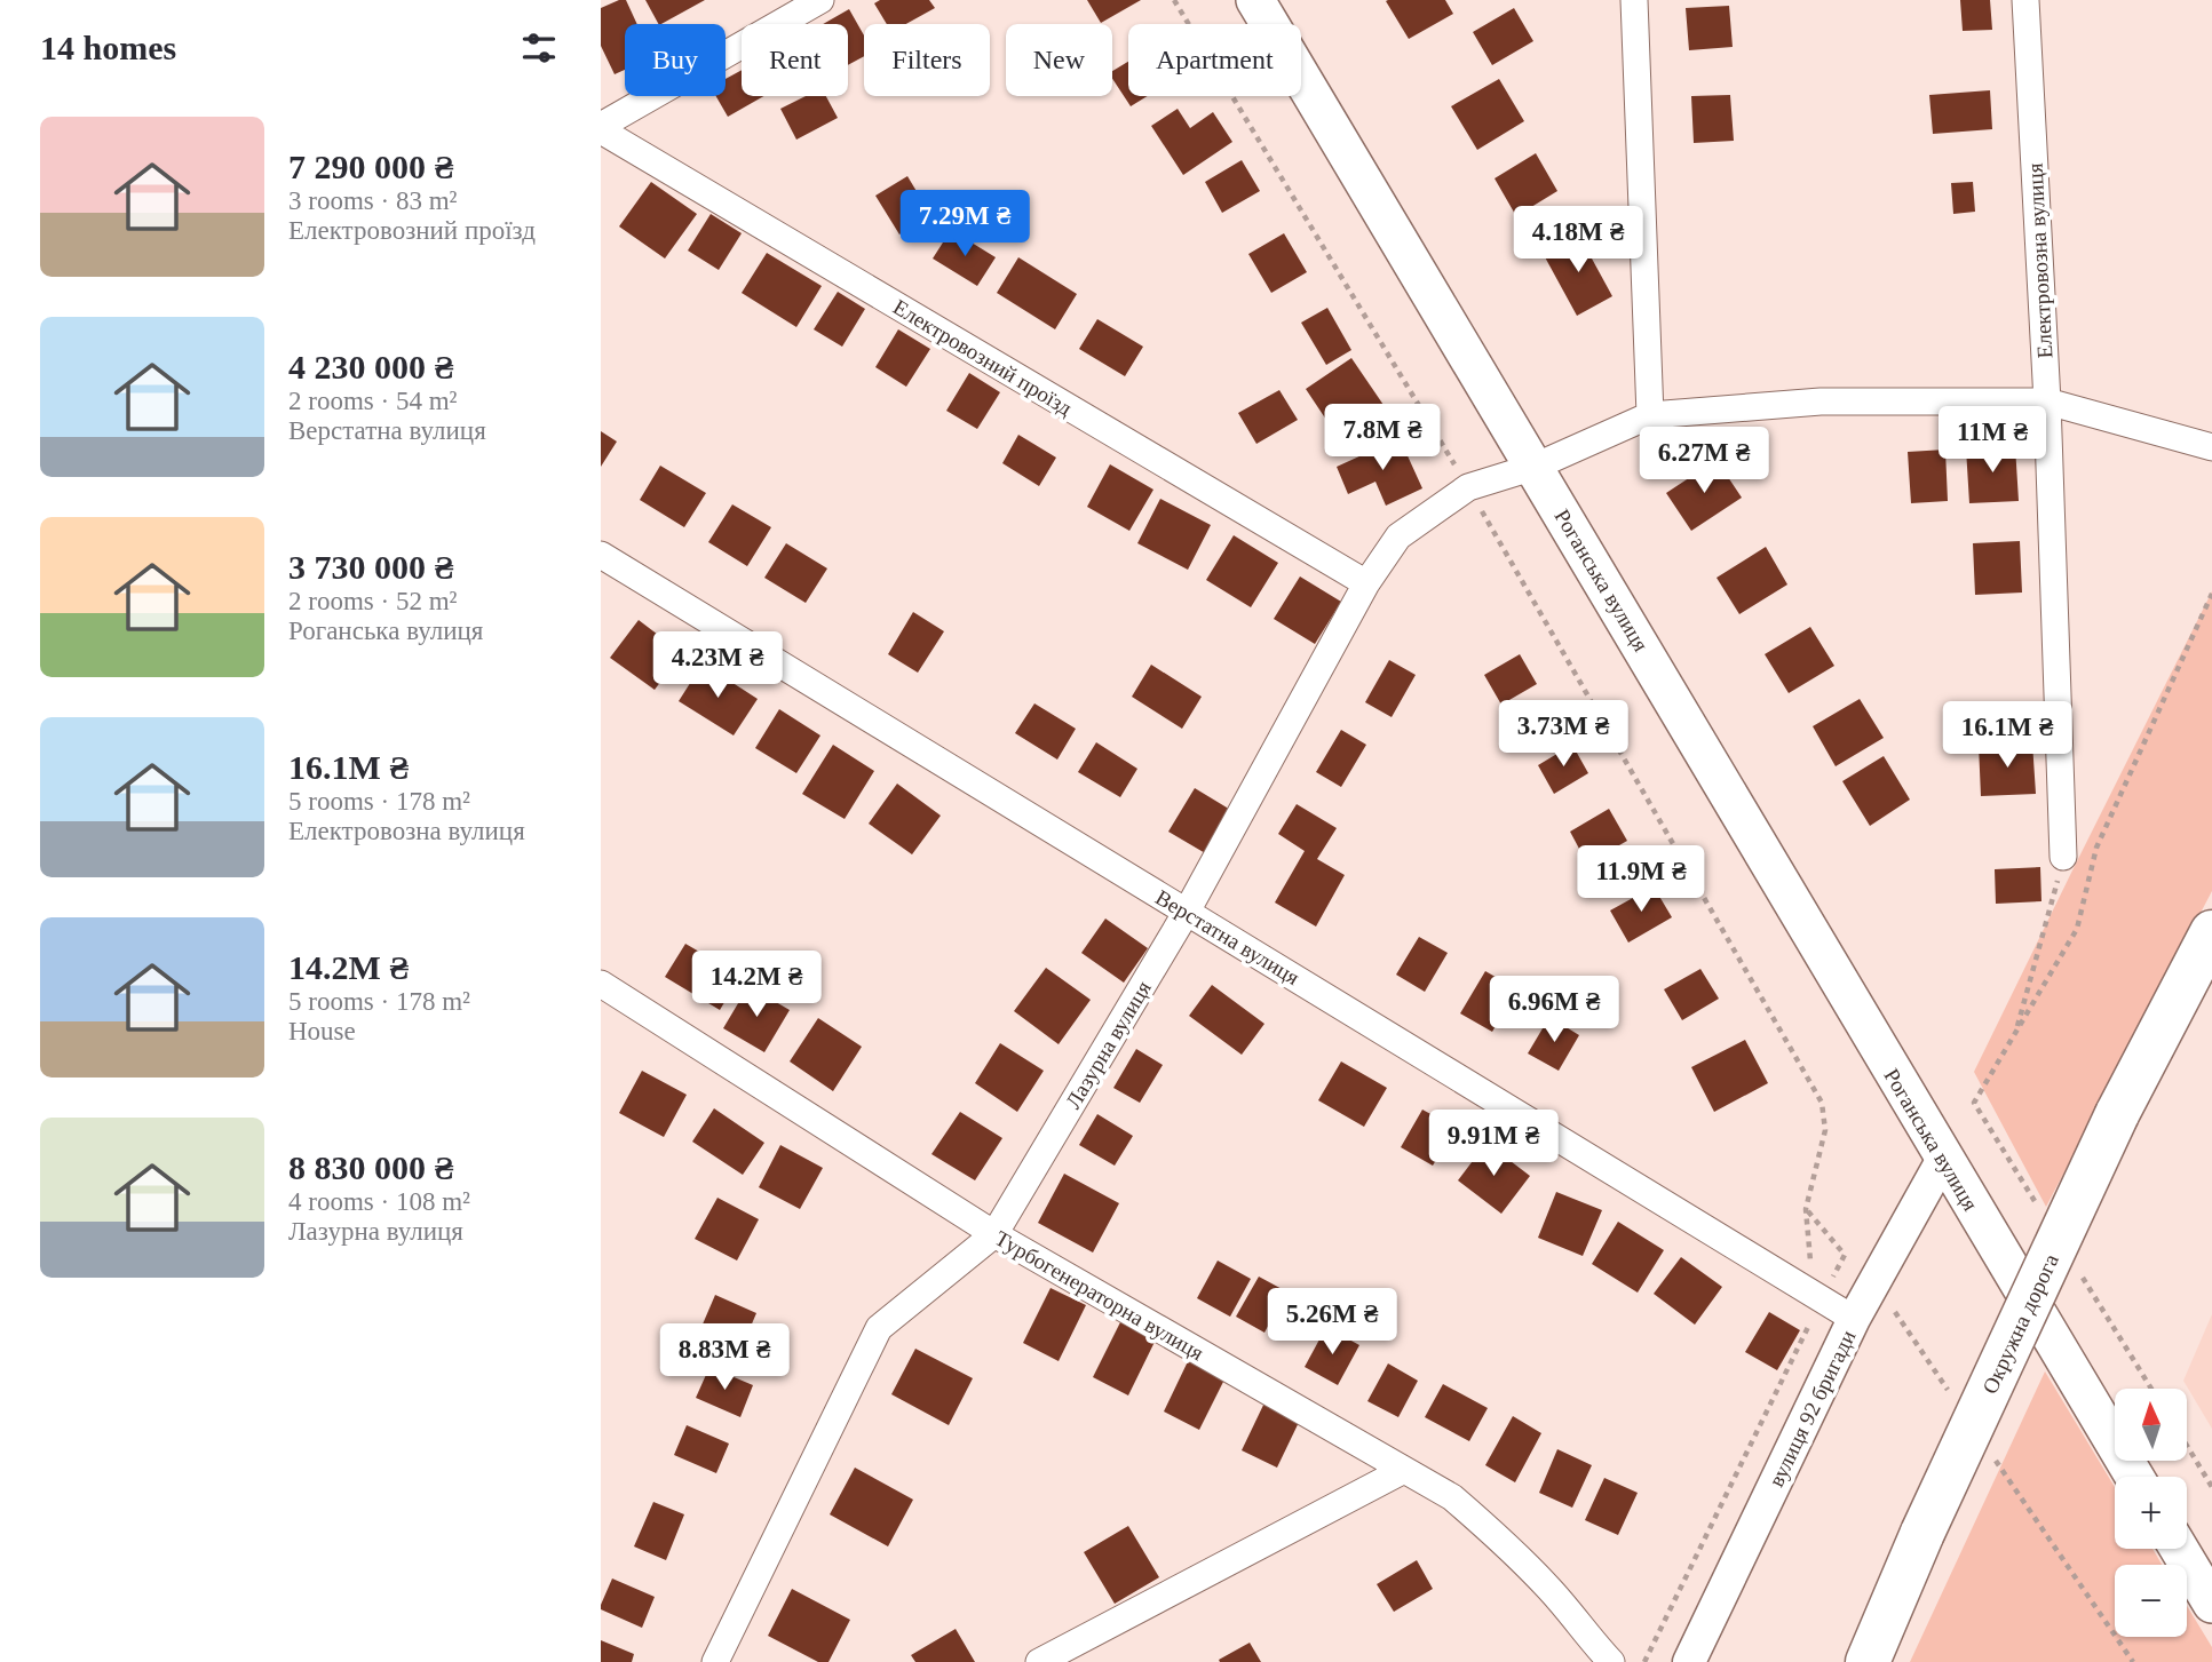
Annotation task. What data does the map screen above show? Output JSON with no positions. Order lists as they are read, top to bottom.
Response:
{
  "streets": {
    "highway": ["Окружна дорога"],
    "main road": ["Роганська вулиця"],
    "street": [
      "Електровозна вулиця",
      "Електровозний проїзд",
      "Верстатна вулиця",
      "Лазурна вулиця",
      "Турбогенераторна вулиця",
      "вулиця 92 бригади"
    ]
  },
  "crossings": [
    ["Електровозна вулиця", "Лазурна вулиця"],
    ["Електровозний проїзд", "Лазурна вулиця"],
    ["Роганська вулиця", "Лазурна вулиця"],
    ["Роганська вулиця", "вулиця 92 бригади"],
    ["Верстатна вулиця", "Лазурна вулиця"],
    ["Верстатна вулиця", "вулиця 92 бригади"],
    ["Лазурна вулиця", "Турбогенераторна вулиця"]
  ],
  "north": "top",
  "page": {
    "heading": "14 homes",
    "chip": [
      "Buy",
      "Rent",
      "Filters",
      "New",
      "Apartment"
    ],
    "list": [
      {
        "name": "7 290 000 ₴",
        "note": "3 rooms · 83 m² · Електровозний проїзд"
      },
      {
        "name": "4 230 000 ₴",
        "note": "2 rooms · 54 m² · Верстатна вулиця"
      },
      {
        "name": "3 730 000 ₴",
        "note": "2 rooms · 52 m² · Роганська вулиця"
      },
      {
        "name": "16.1M ₴",
        "note": "5 rooms · 178 m² · Електровозна вулиця"
      },
      {
        "name": "14.2M ₴",
        "note": "5 rooms · 178 m² · House"
      },
      {
        "name": "8 830 000 ₴",
        "note": "4 rooms · 108 m² · Лазурна вулиця"
      }
    ],
    "price": [
      "7.29M ₴",
      "4.18M ₴",
      "7.8M ₴",
      "11M ₴",
      "6.27M ₴",
      "4.23M ₴",
      "3.73M ₴",
      "16.1M ₴",
      "11.9M ₴",
      "14.2M ₴",
      "6.96M ₴",
      "9.91M ₴",
      "5.26M ₴",
      "8.83M ₴"
    ],
    "map_buttons": ["+", "−"]
  }
}
